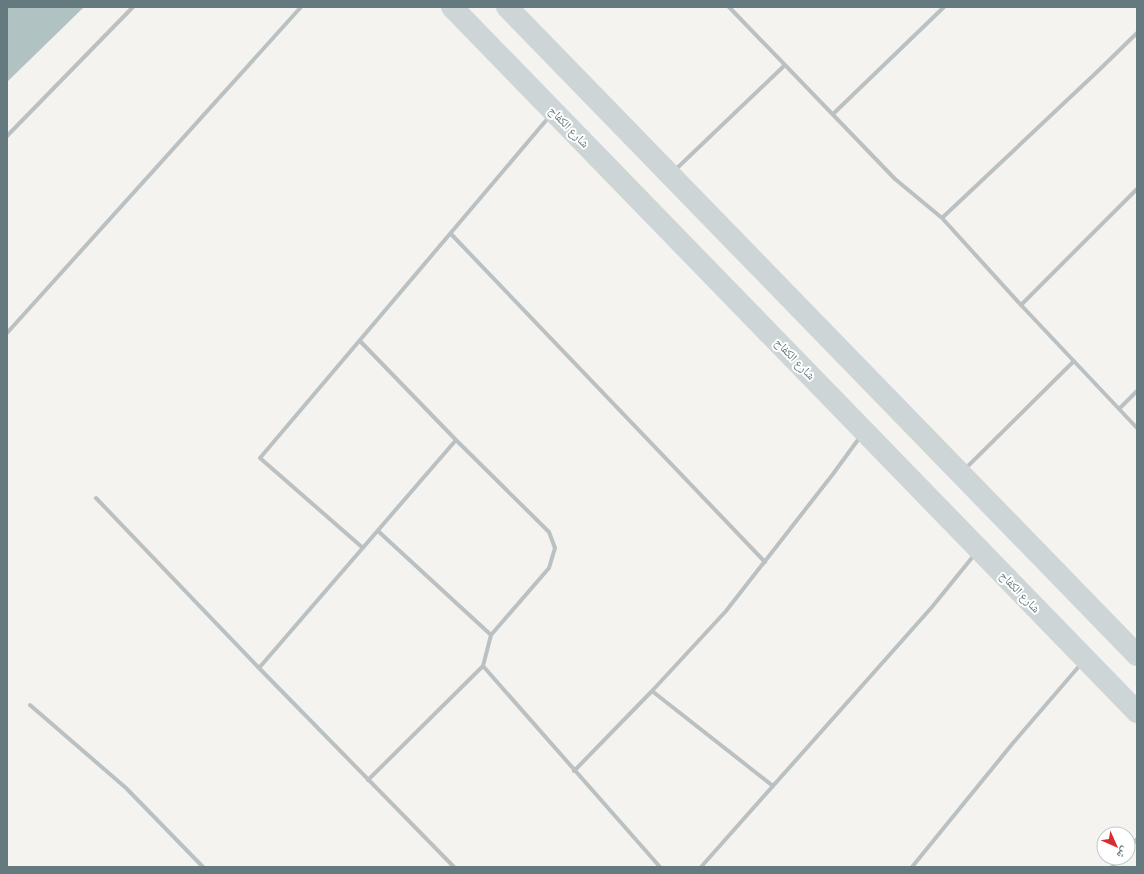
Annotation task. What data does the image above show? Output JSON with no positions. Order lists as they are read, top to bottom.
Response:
{
  "streets": {
    "street": ["شارع الكفاح"]
  },
  "north": "bottom right"
}
